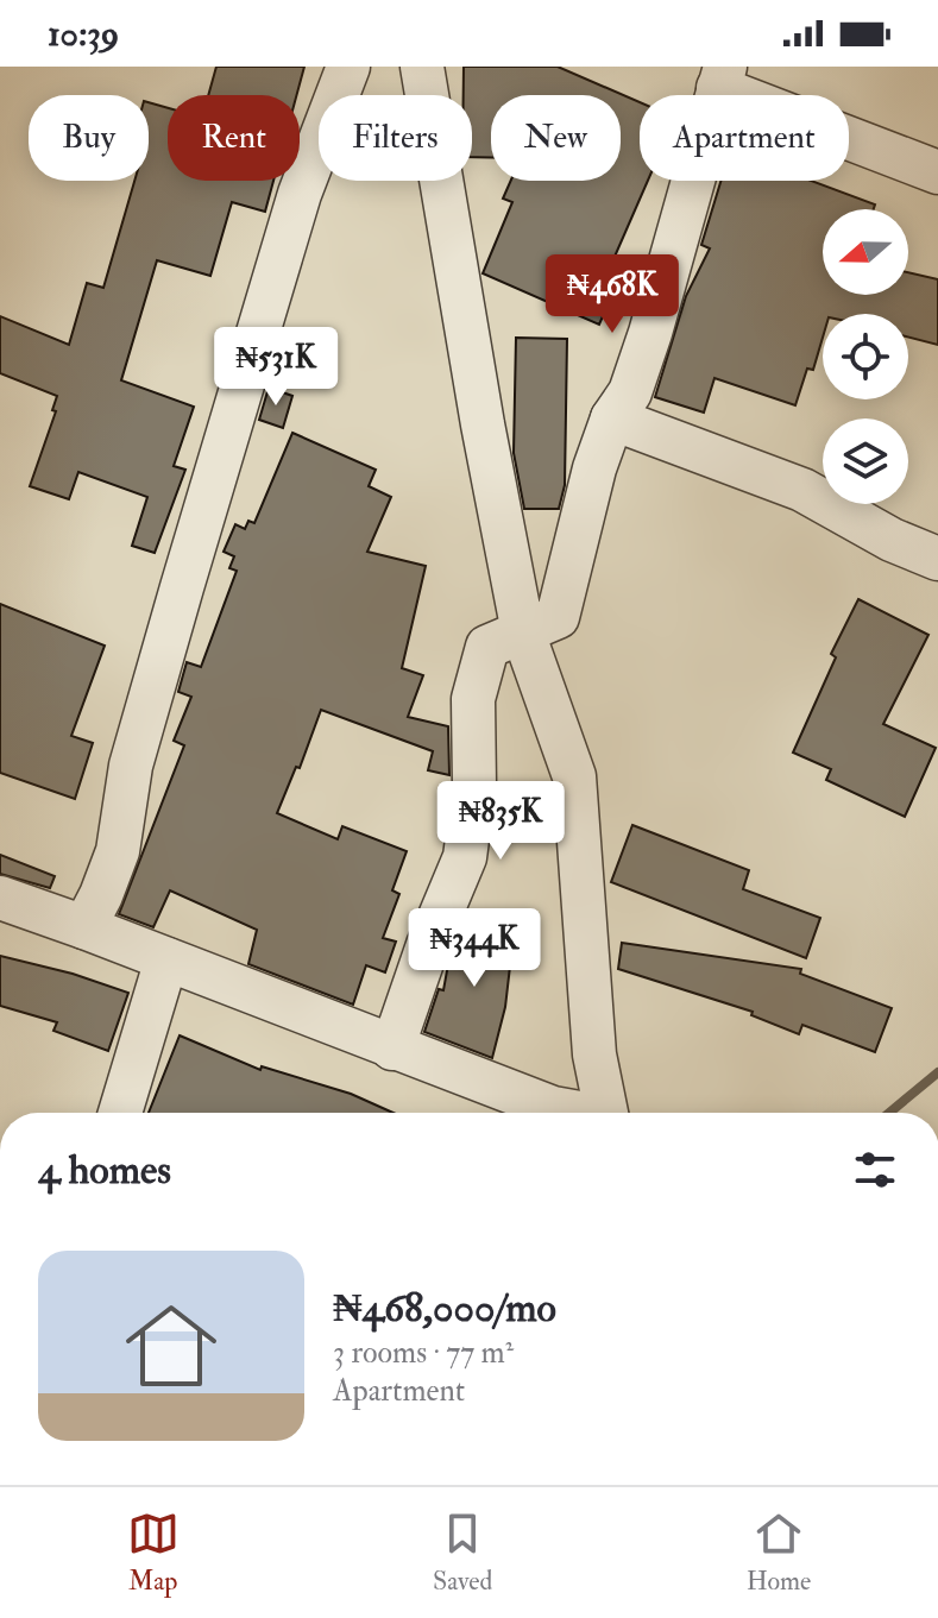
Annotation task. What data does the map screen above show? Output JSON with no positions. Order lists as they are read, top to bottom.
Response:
{
  "north": "left",
  "page": {
    "status": "10:39",
    "chip": [
      "Buy",
      "Rent",
      "Filters",
      "New",
      "Apartment"
    ],
    "price": [
      "₦468K",
      "₦531K",
      "₦835K",
      "₦344K"
    ],
    "heading": "4 homes",
    "list": [
      {
        "name": "₦468,000/mo",
        "note": "3 rooms · 77 m² · Apartment"
      }
    ],
    "tabs": ["Map", "Saved", "Home"]
  }
}
